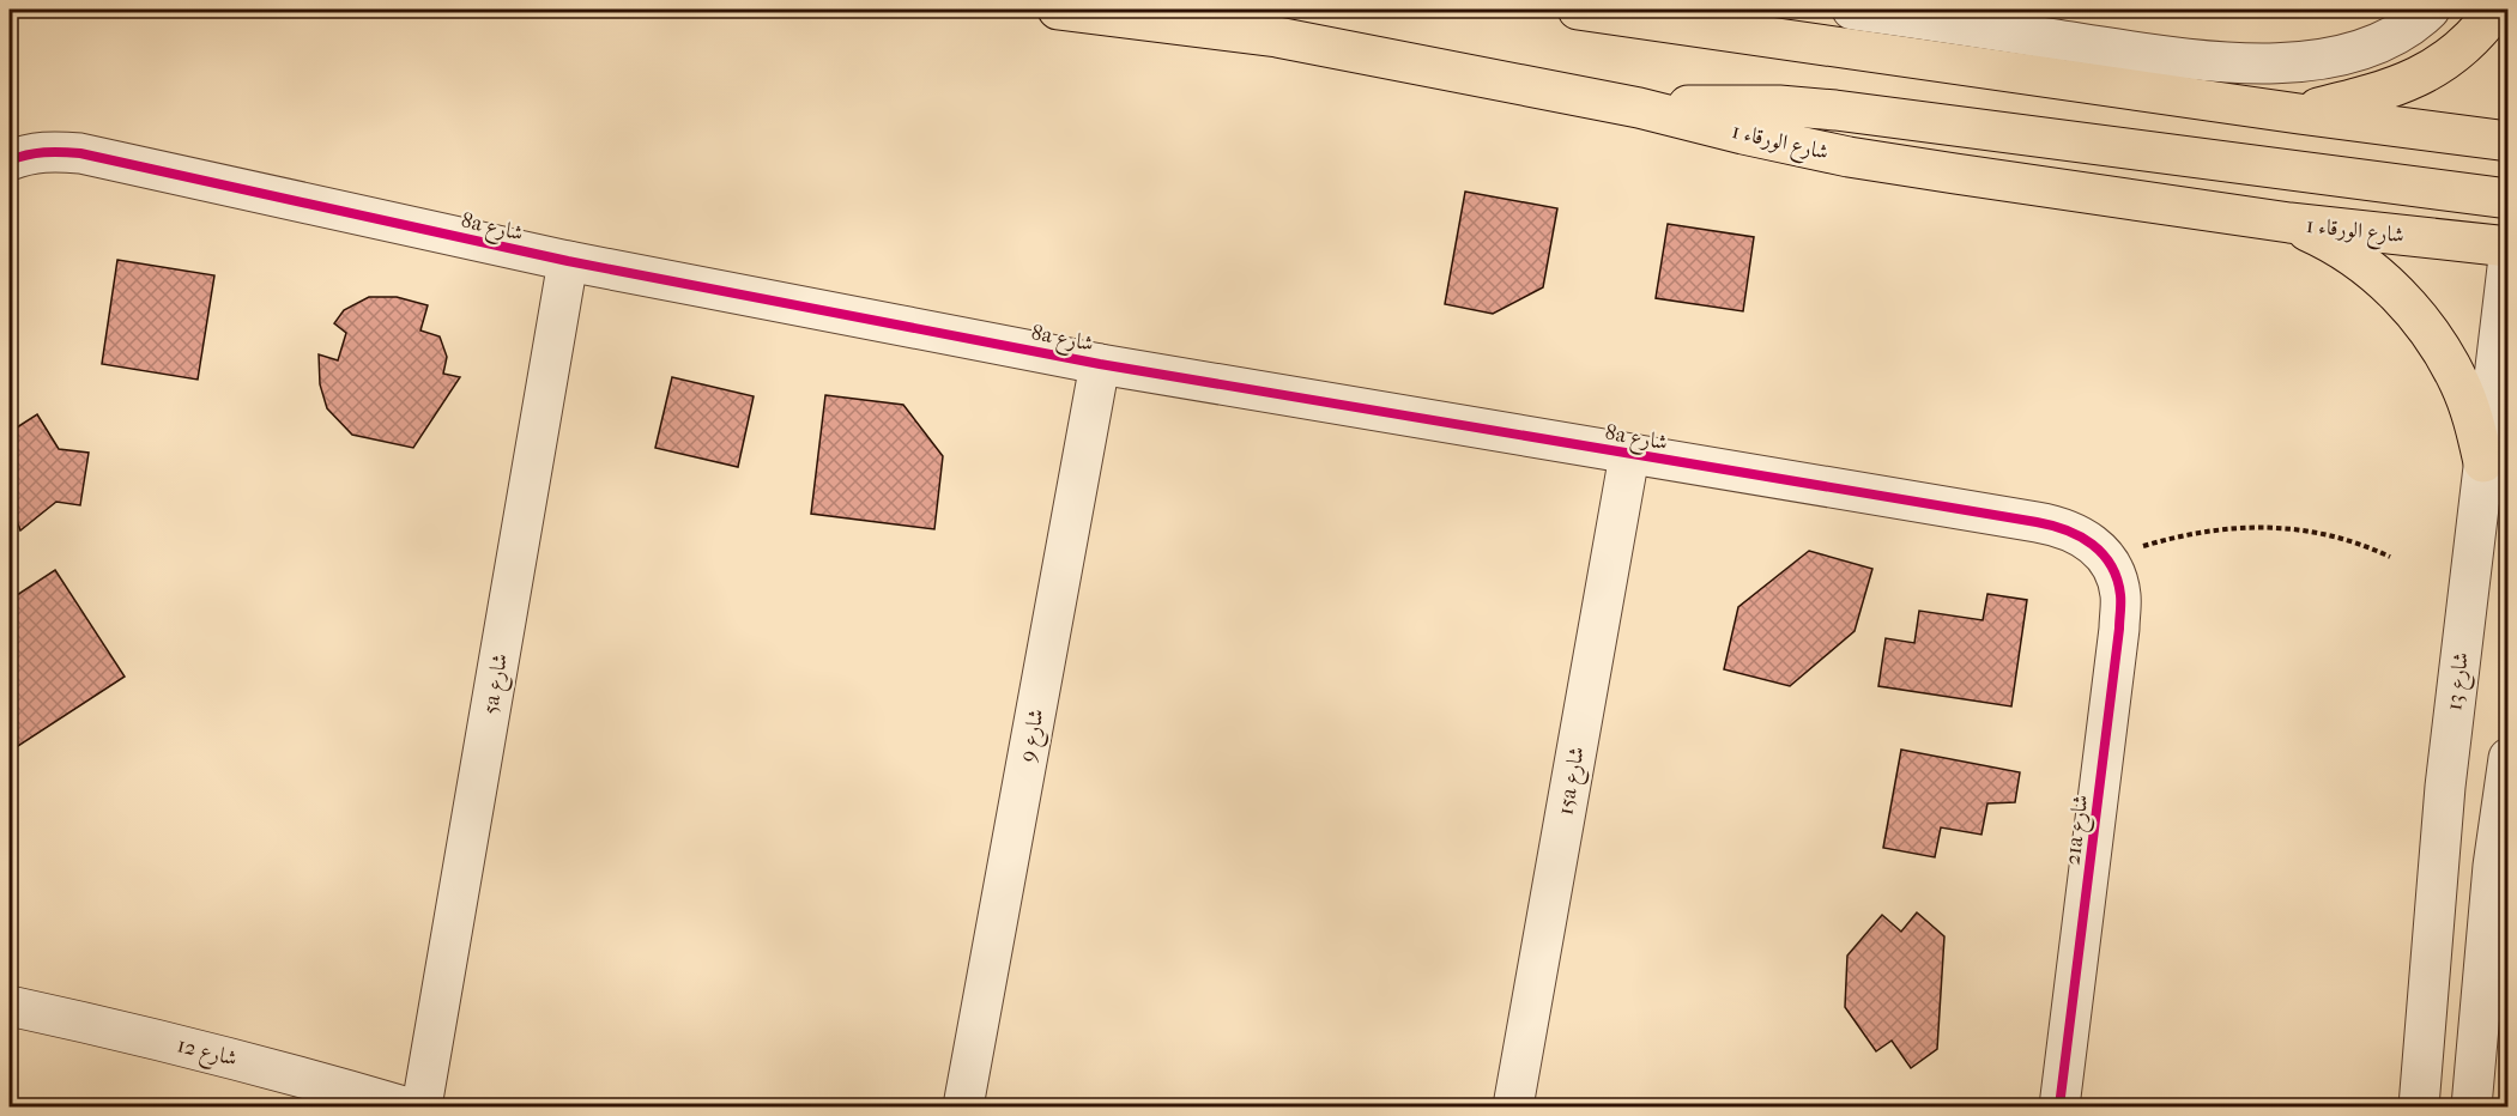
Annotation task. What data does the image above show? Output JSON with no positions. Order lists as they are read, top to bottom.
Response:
{
  "streets": {
    "main road": ["شارع الورقاء 1"],
    "street": [
      "8a شارع",
      "شارع 13",
      "5a شارع",
      "شارع 9",
      "15a شارع",
      "21a شارع",
      "شارع 12"
    ]
  },
  "crossings": [
    ["8a شارع", "5a شارع"],
    ["8a شارع", "شارع 9"],
    ["8a شارع", "15a شارع"],
    ["8a شارع", "21a شارع"]
  ]
}
